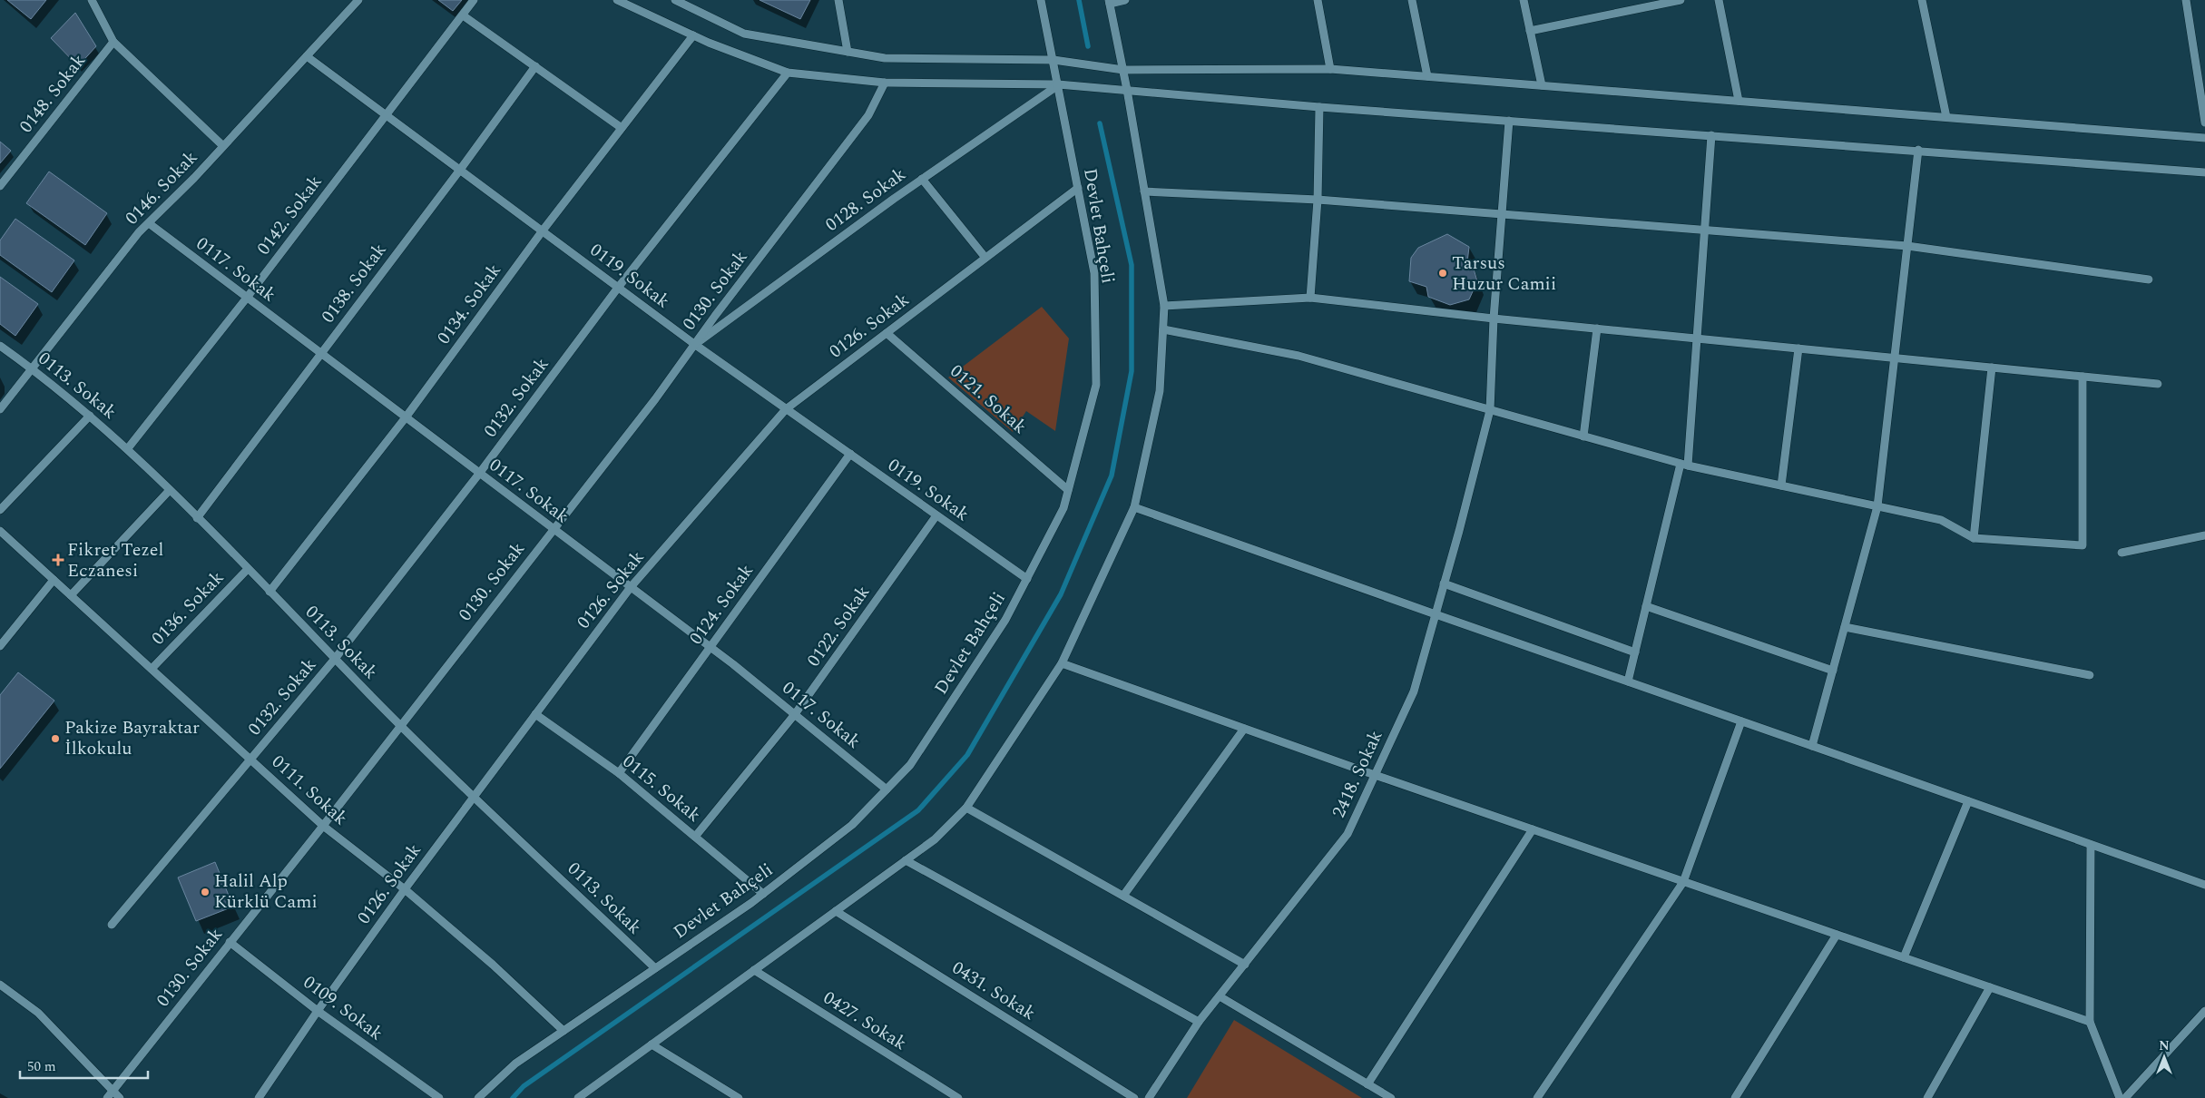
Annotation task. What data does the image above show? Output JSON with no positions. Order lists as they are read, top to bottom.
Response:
{
  "streets": {
    "street": [
      "0148. Sokak",
      "0146. Sokak",
      "0128. Sokak",
      "0142. Sokak",
      "Devlet Bahçeli",
      "0117. Sokak",
      "0119. Sokak",
      "0138. Sokak",
      "0130. Sokak",
      "0134. Sokak",
      "0126. Sokak",
      "0113. Sokak",
      "0132. Sokak",
      "0121. Sokak",
      "0124. Sokak",
      "0136. Sokak",
      "0122. Sokak",
      "2418. Sokak",
      "0115. Sokak",
      "0111. Sokak",
      "0431. Sokak",
      "0109. Sokak",
      "0427. Sokak"
    ]
  },
  "crossings": [
    ["0146. Sokak", "0117. Sokak"],
    ["0146. Sokak", "0119. Sokak"],
    ["0146. Sokak", "0113. Sokak"],
    ["0128. Sokak", "Devlet Bahçeli"],
    ["0128. Sokak", "0119. Sokak"],
    ["0128. Sokak", "0130. Sokak"],
    ["0142. Sokak", "0117. Sokak"],
    ["0142. Sokak", "0119. Sokak"],
    ["0142. Sokak", "0113. Sokak"],
    ["Devlet Bahçeli", "0117. Sokak"],
    ["Devlet Bahçeli", "0119. Sokak"],
    ["Devlet Bahçeli", "0126. Sokak"],
    ["Devlet Bahçeli", "0113. Sokak"],
    ["Devlet Bahçeli", "0121. Sokak"],
    ["Devlet Bahçeli", "0115. Sokak"],
    ["Devlet Bahçeli", "0111. Sokak"],
    ["0117. Sokak", "0138. Sokak"],
    ["0117. Sokak", "0130. Sokak"],
    ["0117. Sokak", "0134. Sokak"],
    ["0117. Sokak", "0126. Sokak"],
    ["0117. Sokak", "0132. Sokak"],
    ["0117. Sokak", "0124. Sokak"],
    ["0117. Sokak", "0122. Sokak"],
    ["0119. Sokak", "0138. Sokak"],
    ["0119. Sokak", "0130. Sokak"],
    ["0119. Sokak", "0134. Sokak"],
    ["0119. Sokak", "0126. Sokak"],
    ["0119. Sokak", "0132. Sokak"],
    ["0119. Sokak", "0124. Sokak"],
    ["0119. Sokak", "0122. Sokak"],
    ["0138. Sokak", "0113. Sokak"],
    ["0130. Sokak", "0113. Sokak"],
    ["0130. Sokak", "0111. Sokak"],
    ["0130. Sokak", "0109. Sokak"],
    ["0134. Sokak", "0113. Sokak"],
    ["0126. Sokak", "0113. Sokak"],
    ["0126. Sokak", "0121. Sokak"],
    ["0126. Sokak", "0115. Sokak"],
    ["0126. Sokak", "0111. Sokak"],
    ["0126. Sokak", "0109. Sokak"],
    ["0113. Sokak", "0132. Sokak"],
    ["0113. Sokak", "0136. Sokak"],
    ["0132. Sokak", "0111. Sokak"],
    ["0124. Sokak", "0115. Sokak"],
    ["0136. Sokak", "0111. Sokak"],
    ["0122. Sokak", "0115. Sokak"]
  ],
  "places": {
    "other": ["Tarsus Huzur Camii", "Pakize Bayraktar İlkokulu", "Halil Alp Kürklü Cami"],
    "health": ["Fikret Tezel Eczanesi"]
  },
  "scale_bar": "50 m",
  "north": "top"
}
